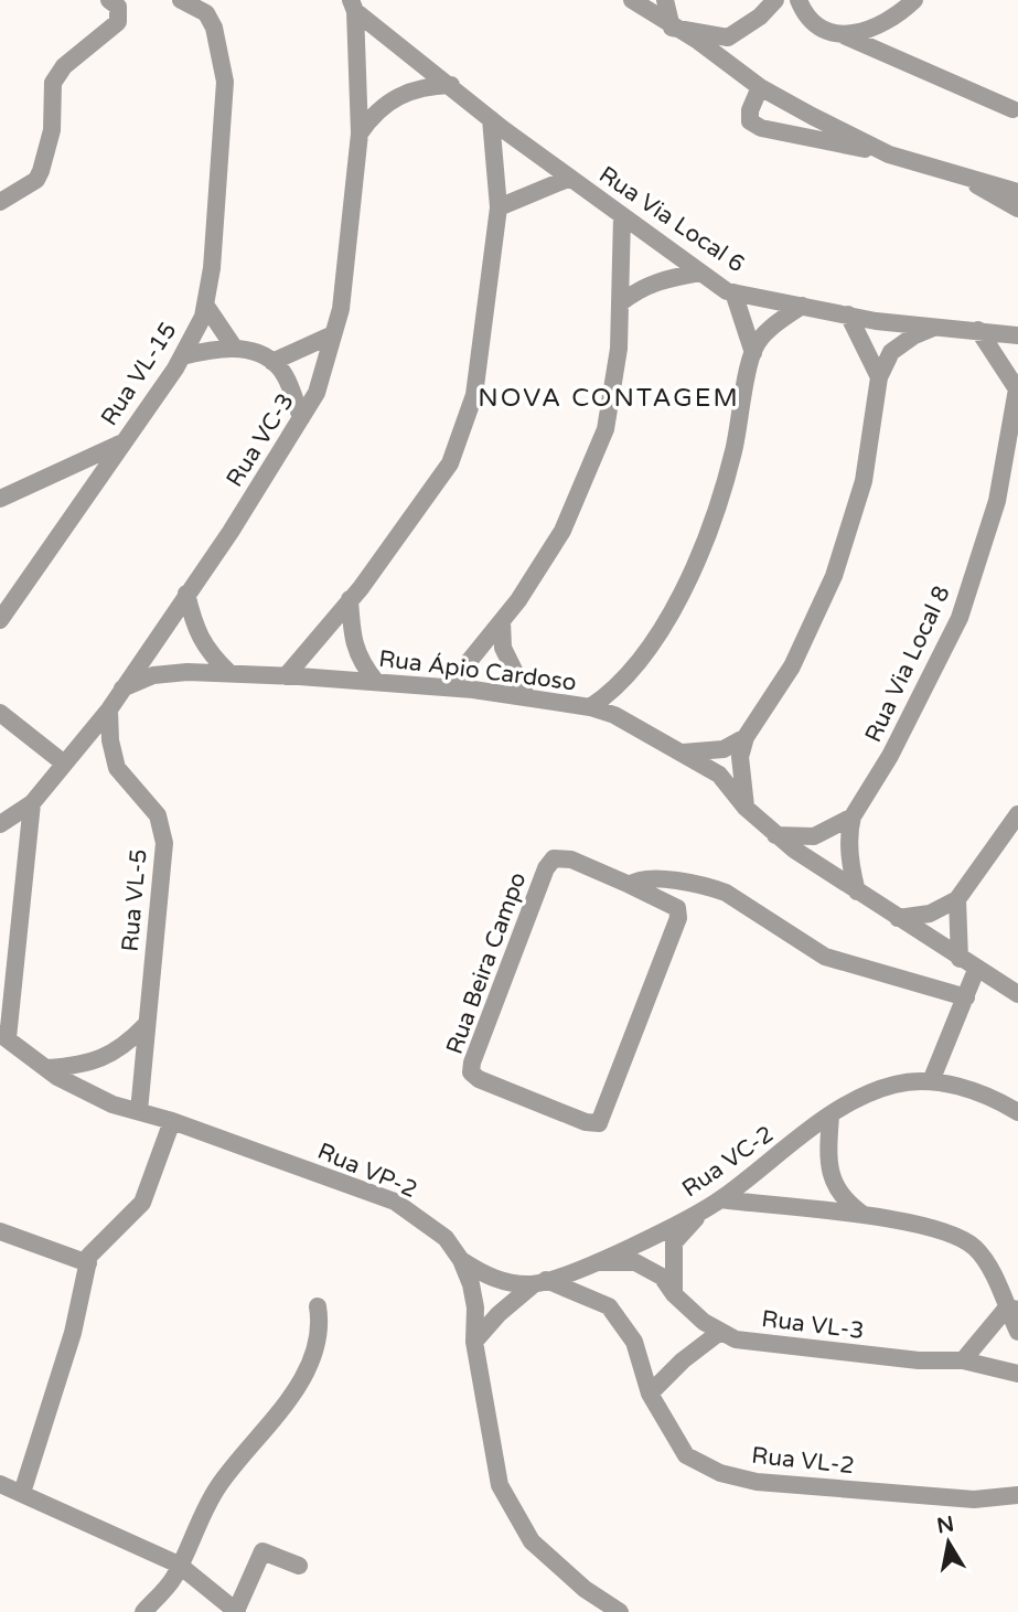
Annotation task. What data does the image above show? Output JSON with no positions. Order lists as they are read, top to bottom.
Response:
{
  "streets": {
    "street": [
      "Rua Via Local 6",
      "Rua VL-15",
      "Rua VC-3",
      "Rua Via Local 8",
      "Rua Ápio Cardoso",
      "Rua VL-5",
      "Rua Beira Campo",
      "Rua VC-2",
      "Rua VP-2",
      "Rua VL-3",
      "Rua VL-2"
    ]
  },
  "crossings": [
    ["Rua Via Local 6", "Rua VC-3"],
    ["Rua Via Local 6", "Rua Via Local 8"],
    ["Rua VC-3", "Rua Ápio Cardoso"],
    ["Rua VC-3", "Rua VL-5"],
    ["Rua Via Local 8", "Rua Ápio Cardoso"],
    ["Rua VL-5", "Rua VP-2"],
    ["Rua VC-2", "Rua VP-2"],
    ["Rua VC-2", "Rua VL-3"],
    ["Rua VC-2", "Rua VL-2"]
  ],
  "districts": ["NOVA CONTAGEM"],
  "north": "top"
}
